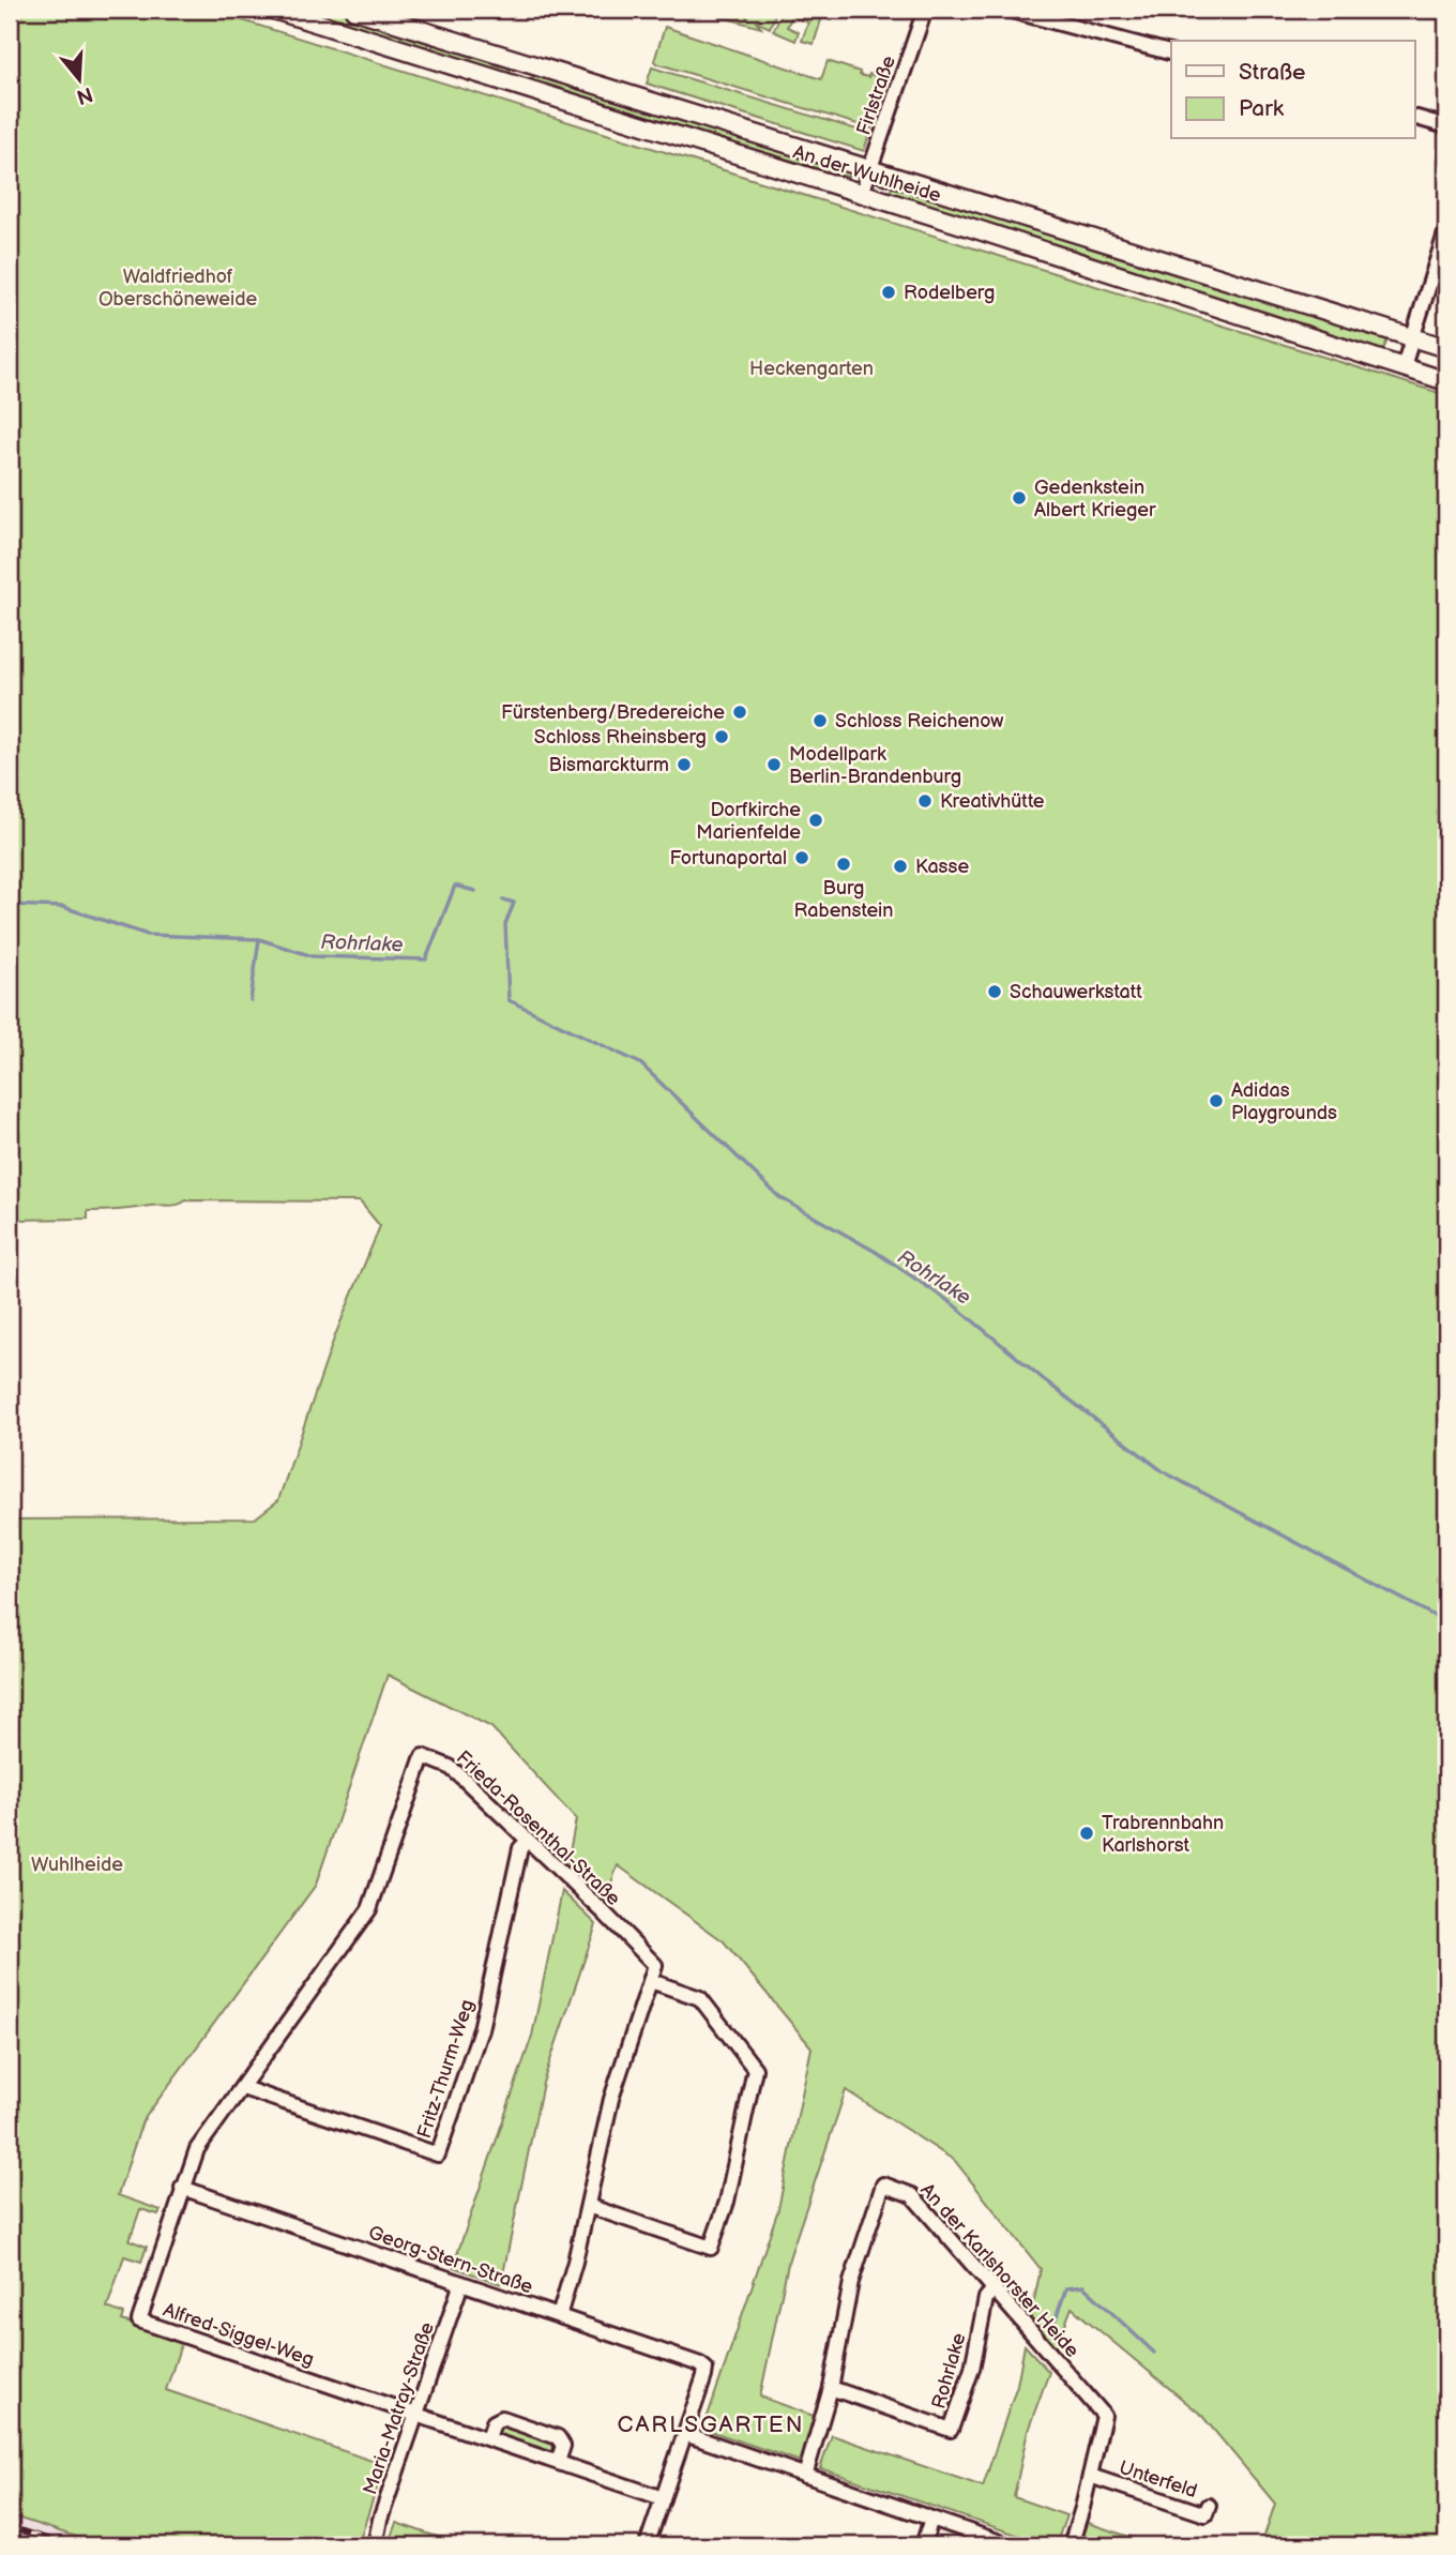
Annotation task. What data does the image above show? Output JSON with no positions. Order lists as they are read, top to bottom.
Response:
{
  "streets": {
    "main road": ["An der Wuhlheide"],
    "street": [
      "Firlstraße",
      "Frieda-Rosenthal-Straße",
      "Fritz-Thurm-Weg",
      "Georg-Stern-Straße",
      "An der Karlshorster Heide",
      "Alfred-Siggel-Weg",
      "Rohrlake",
      "Maria-Matray-Straße",
      "Unterfeld"
    ]
  },
  "crossings": [
    ["Firlstraße", "An der Wuhlheide"],
    ["Frieda-Rosenthal-Straße", "Fritz-Thurm-Weg"],
    ["Frieda-Rosenthal-Straße", "Georg-Stern-Straße"],
    ["Frieda-Rosenthal-Straße", "Alfred-Siggel-Weg"],
    ["Georg-Stern-Straße", "Alfred-Siggel-Weg"],
    ["Georg-Stern-Straße", "Maria-Matray-Straße"],
    ["An der Karlshorster Heide", "Rohrlake"],
    ["An der Karlshorster Heide", "Unterfeld"],
    ["Alfred-Siggel-Weg", "Maria-Matray-Straße"]
  ],
  "districts": ["CARLSGARTEN"],
  "water": ["Rohrlake"],
  "parks": ["Waldfriedhof Oberschöneweide", "Heckengarten", "Wuhlheide"],
  "places": [
    "Rodelberg",
    "Gedenkstein Albert Krieger",
    "Fürstenberg/Bredereiche",
    "Schloss Reichenow",
    "Schloss Rheinsberg",
    "Bismarckturm",
    "Modellpark Berlin-Brandenburg",
    "Kreativhütte",
    "Dorfkirche Marienfelde",
    "Fortunaportal",
    "Burg Rabenstein",
    "Kasse",
    "Schauwerkstatt",
    "Adidas Playgrounds",
    "Trabrennbahn Karlshorst"
  ],
  "legend": ["Straße", "Park"],
  "north": "bottom"
}
